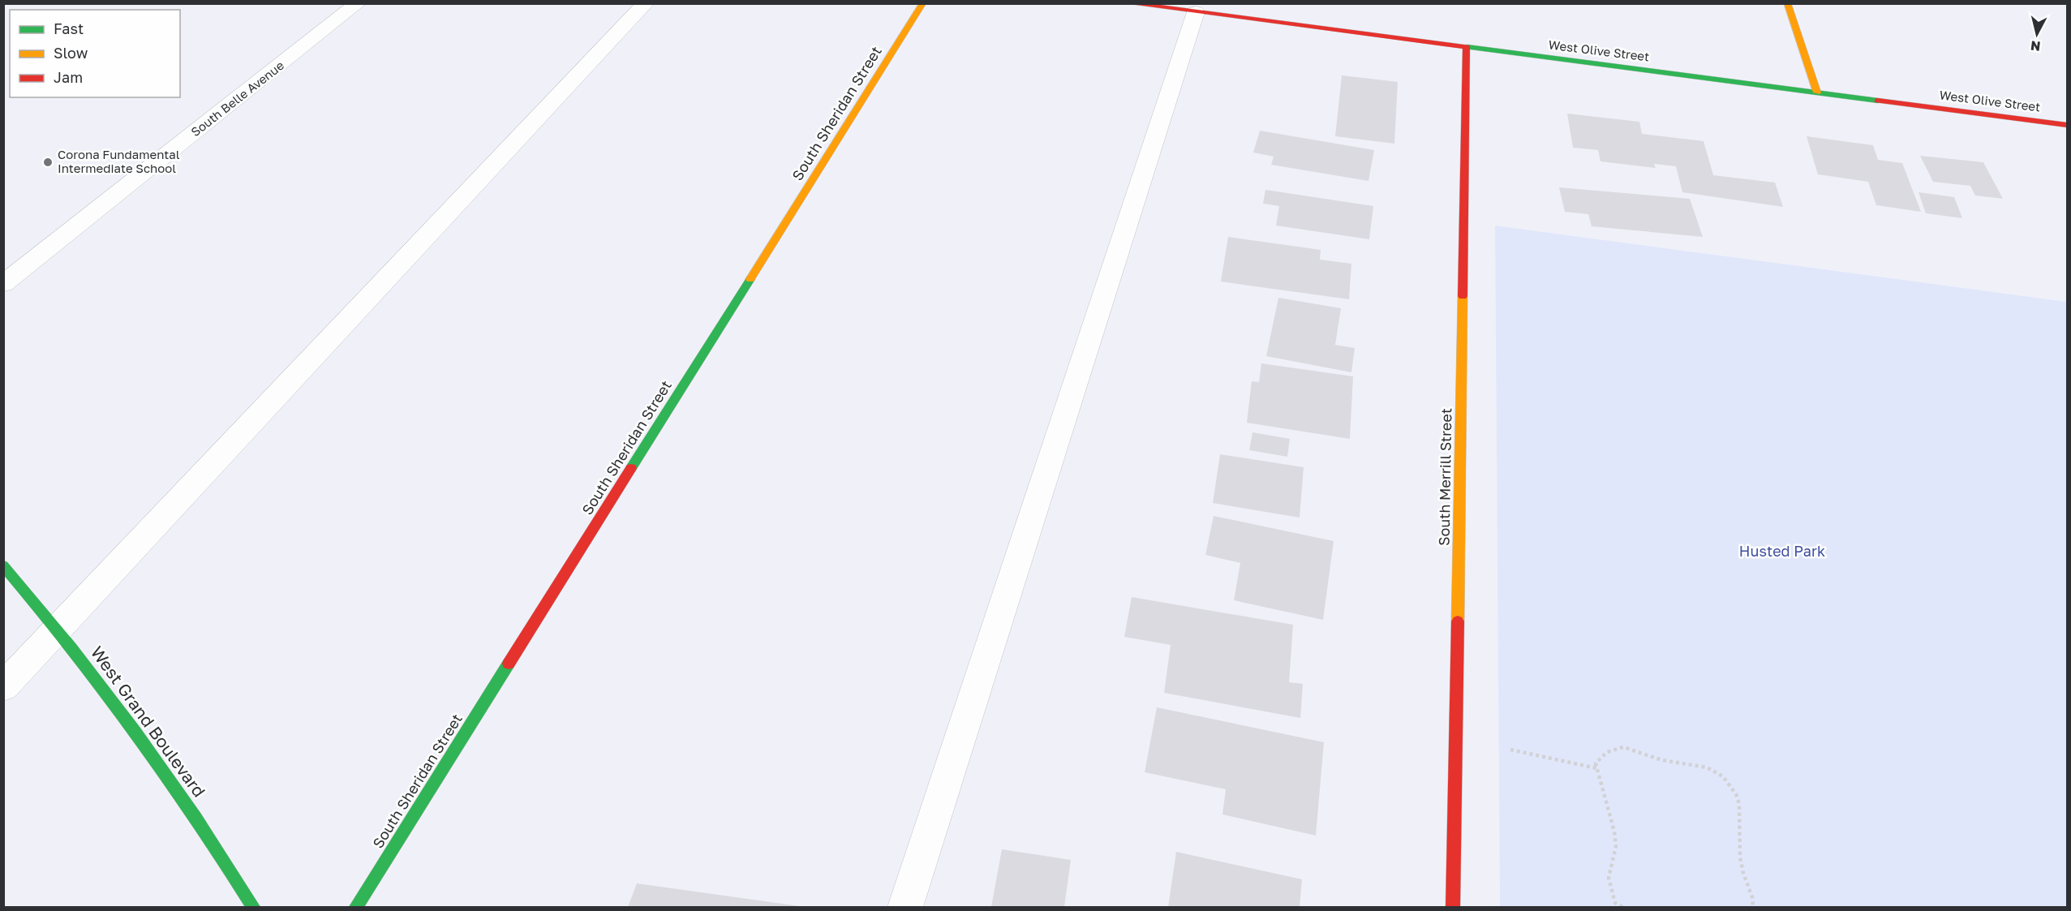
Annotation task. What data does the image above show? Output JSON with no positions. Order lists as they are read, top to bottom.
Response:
{
  "streets": {
    "street": [
      "West Olive Street",
      "South Belle Avenue",
      "South Sheridan Street",
      "South Merrill Street",
      "West Grand Boulevard"
    ]
  },
  "crossings": [
    ["West Olive Street", "South Merrill Street"]
  ],
  "parks": ["Husted Park"],
  "places": ["Corona Fundamental Intermediate School"],
  "legend": ["Fast", "Slow", "Jam"],
  "north": "bottom"
}
